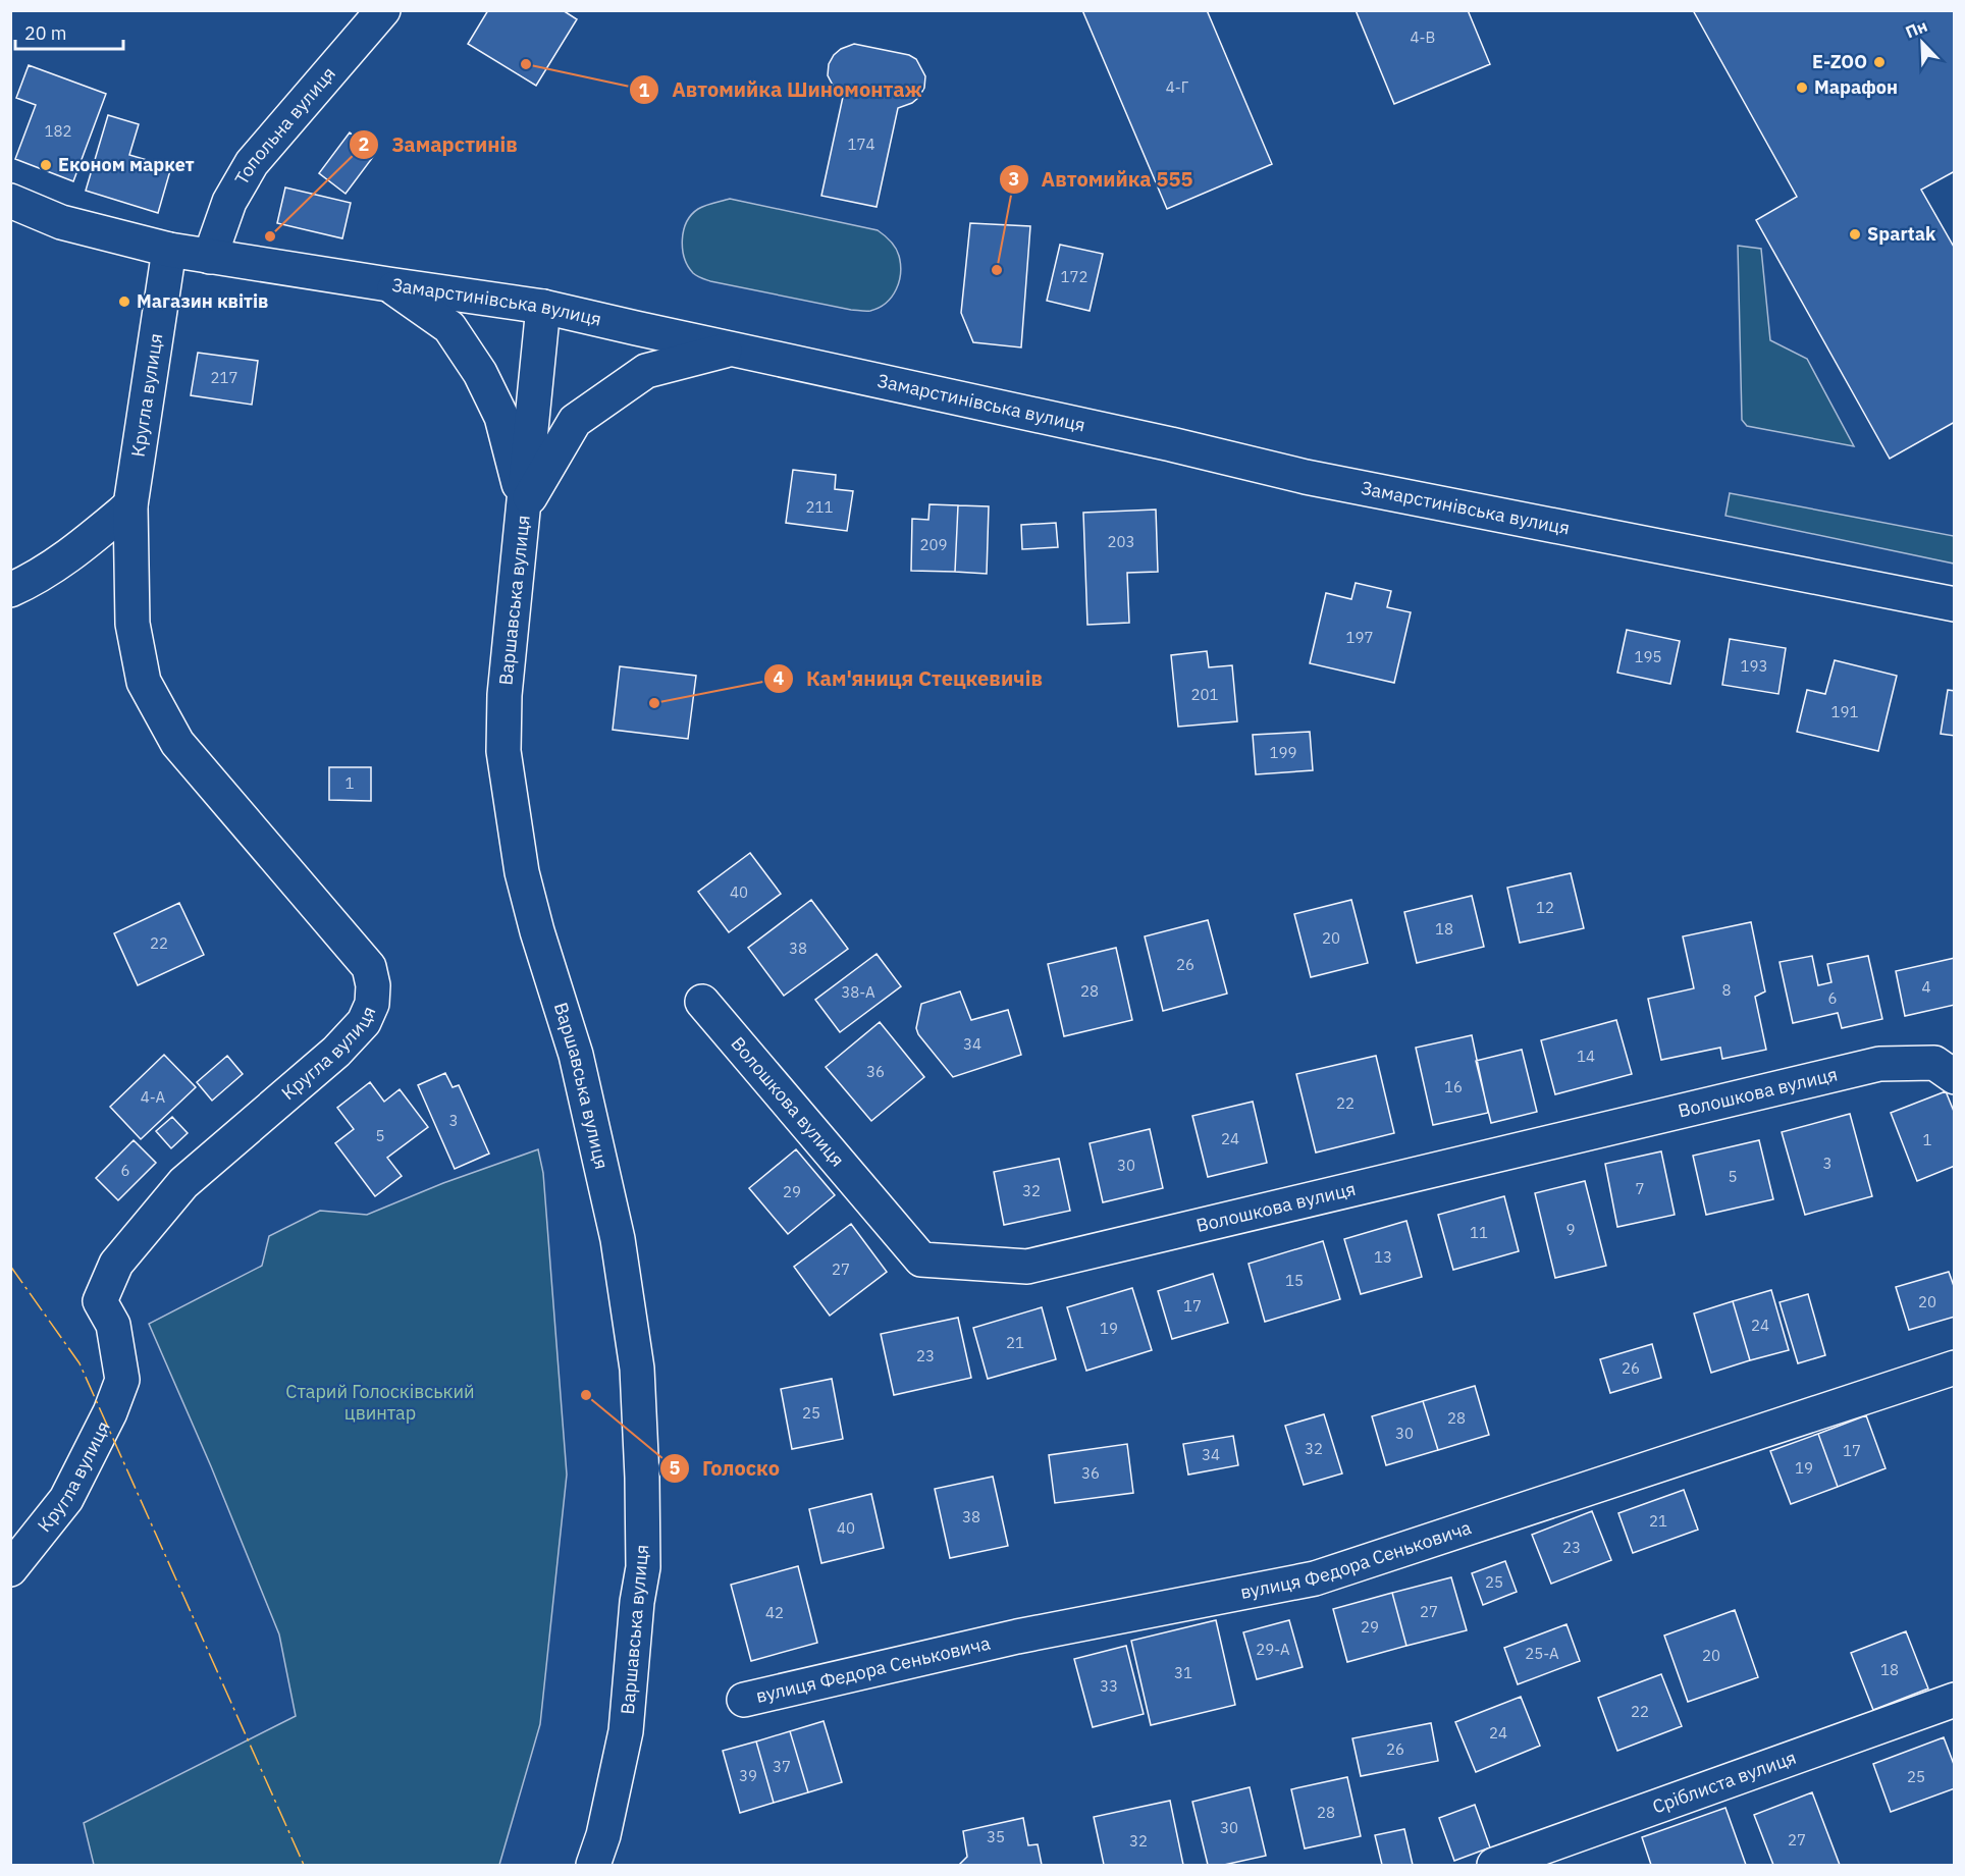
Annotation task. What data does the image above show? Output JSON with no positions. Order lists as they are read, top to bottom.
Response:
{
  "streets": {
    "street": [
      "Топольна вулиця",
      "Замарстинівська вулиця",
      "Кругла вулиця",
      "Варшавська вулиця",
      "Волошкова вулиця",
      "вулиця Федора Сеньковича",
      "Сріблиста вулиця"
    ]
  },
  "crossings": [
    ["Топольна вулиця", "Замарстинівська вулиця"],
    ["Замарстинівська вулиця", "Кругла вулиця"],
    ["Замарстинівська вулиця", "Варшавська вулиця"]
  ],
  "parks": ["Старий Голосківський цвинтар"],
  "places": [
    "E-ZOO",
    "Автомийка Шиномонтаж",
    "Марафон",
    "Економ маркет",
    "Spartak",
    "Замарстинів",
    "Автомийка 555",
    "Магазин квітів",
    "Кам'яниця Стецкевичів",
    "Голоско"
  ],
  "house_numbers": [
    "4-В",
    "4-Г",
    "182",
    "174",
    "172",
    "217",
    "211",
    "203",
    "209",
    "197",
    "195",
    "193",
    "201",
    "191",
    "199",
    "1",
    "40",
    "12",
    "18",
    "20",
    "22",
    "38",
    "26",
    "4",
    "8",
    "28",
    "38-А",
    "6",
    "34",
    "14",
    "36",
    "16",
    "4-А",
    "22",
    "3",
    "5",
    "24",
    "1",
    "3",
    "30",
    "6",
    "5",
    "7",
    "32",
    "29",
    "9",
    "11",
    "13",
    "27",
    "15",
    "20",
    "17",
    "24",
    "19",
    "21",
    "23",
    "26",
    "25",
    "28",
    "30",
    "32",
    "17",
    "34",
    "19",
    "36",
    "38",
    "21",
    "40",
    "23",
    "25",
    "27",
    "42",
    "29",
    "29-А",
    "25-А",
    "20",
    "18",
    "31",
    "33",
    "22",
    "24",
    "26",
    "37",
    "39",
    "25",
    "28",
    "30",
    "35",
    "27",
    "32"
  ],
  "scale_bar": "20 m",
  "north": "top left"
}
